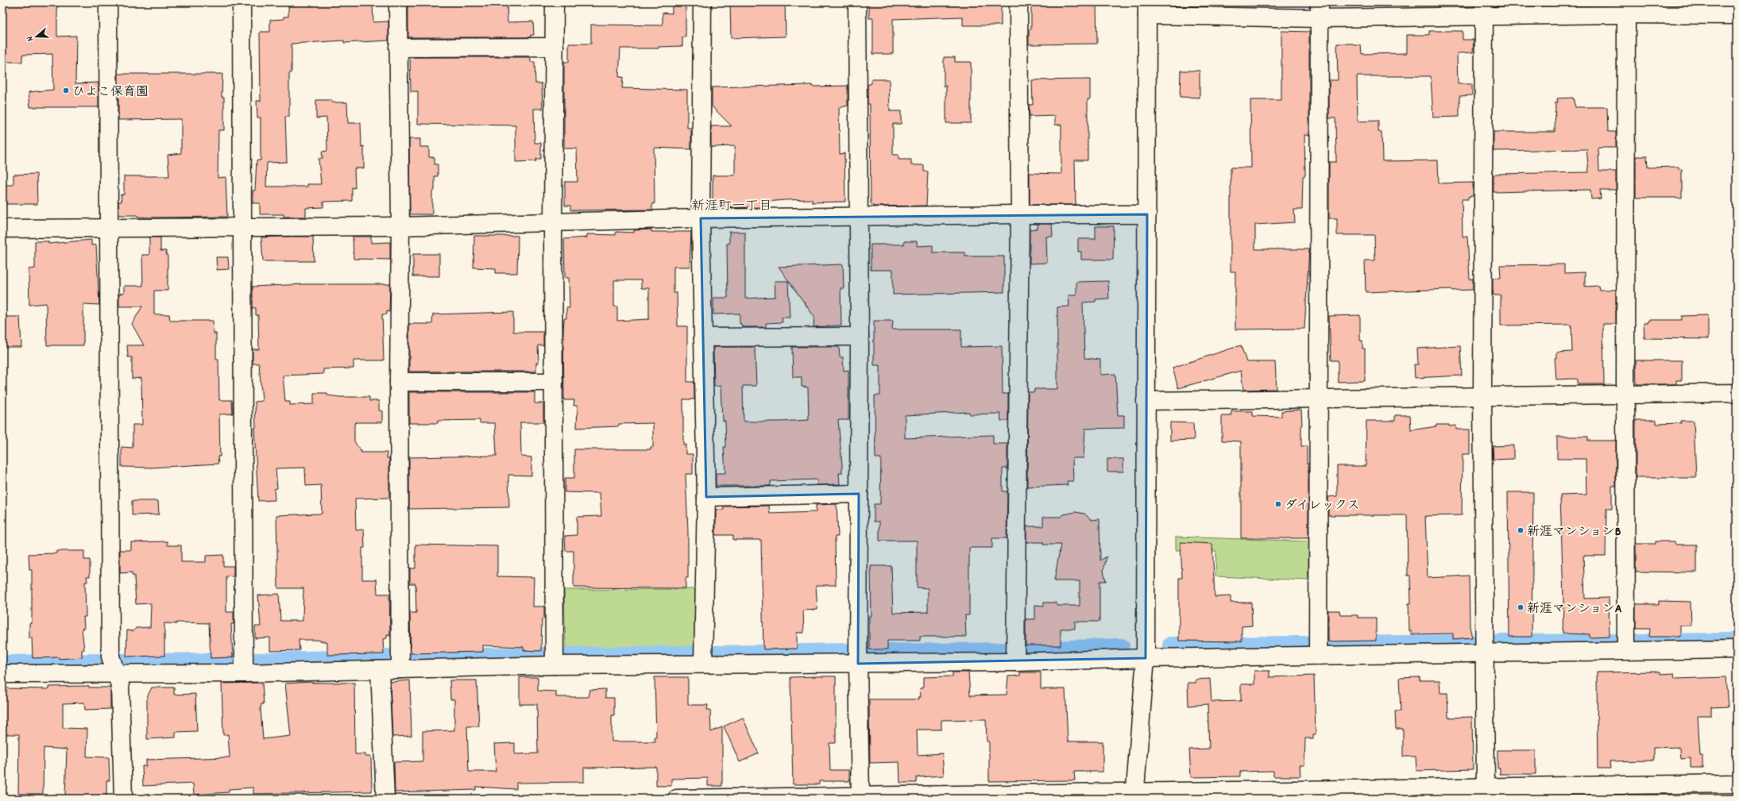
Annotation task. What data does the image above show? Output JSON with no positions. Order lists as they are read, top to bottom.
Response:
{
  "districts": ["新涯町一丁目"],
  "places": [
    "ひよこ保育園",
    "ダイレックス",
    "新涯マンションB",
    "新涯マンションA"
  ],
  "north": "left"
}
